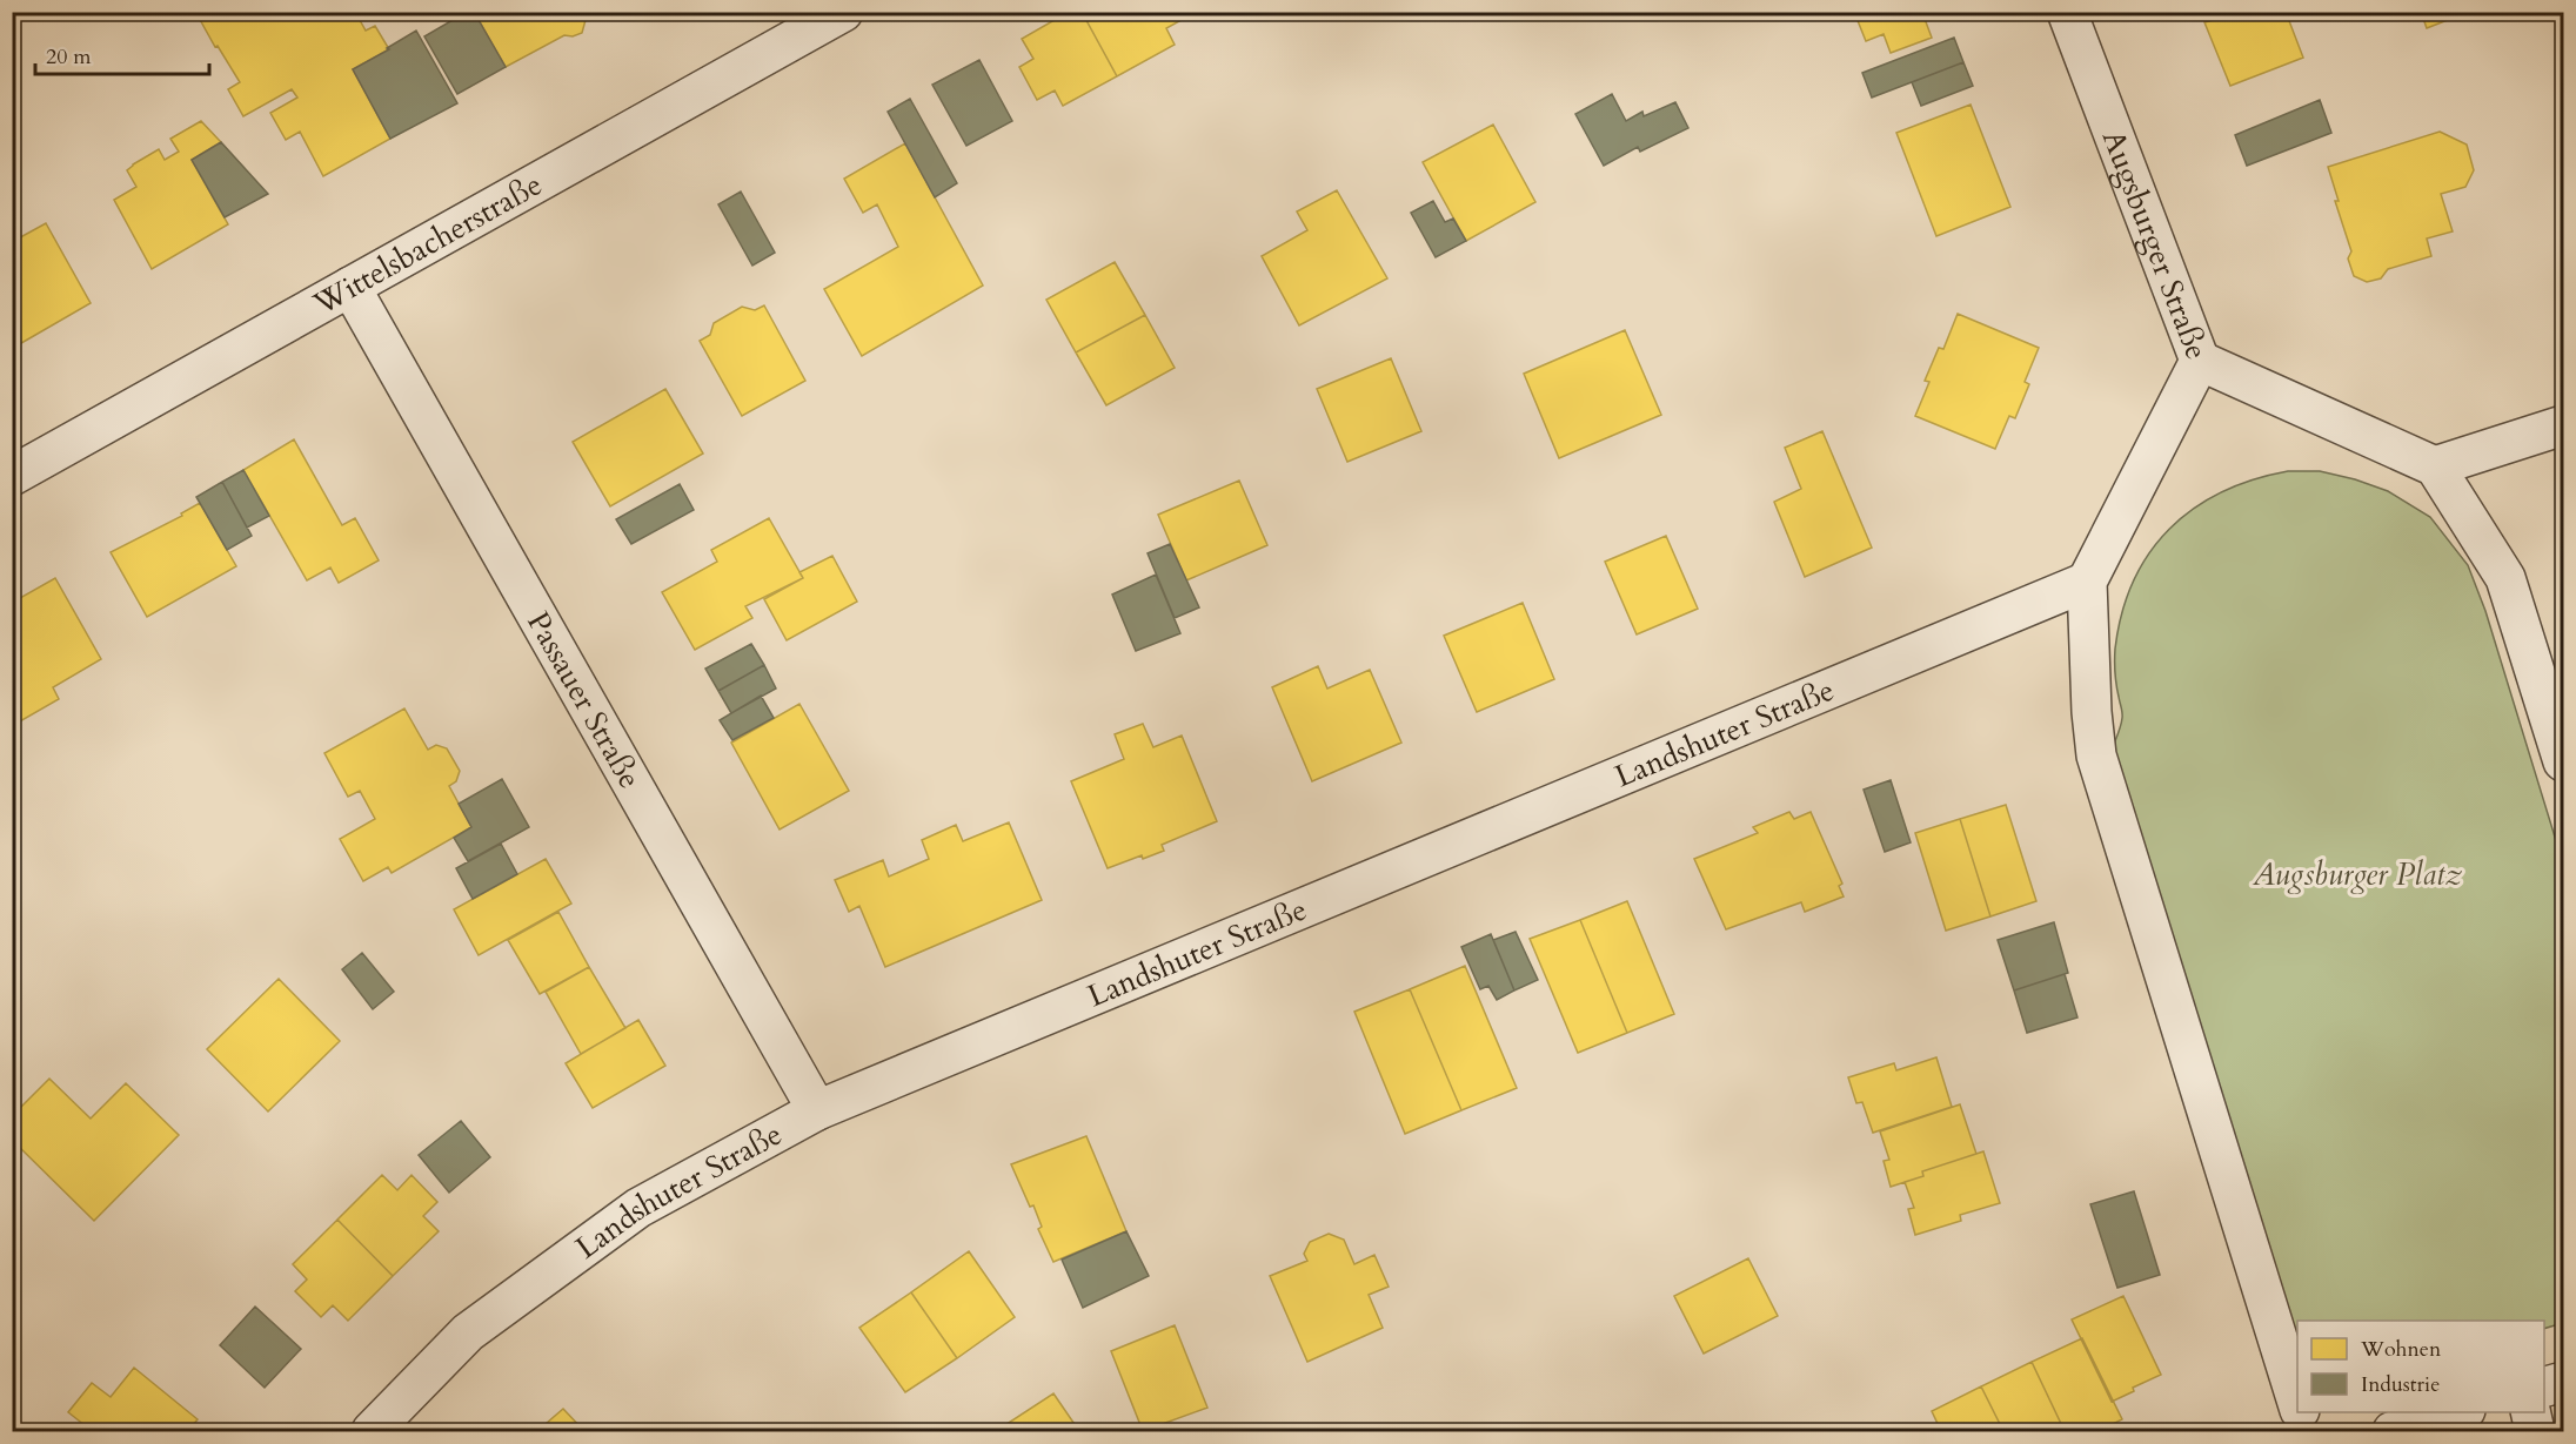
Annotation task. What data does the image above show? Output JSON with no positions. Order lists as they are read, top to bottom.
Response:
{
  "streets": {
    "street": [
      "Augsburger Straße",
      "Wittelsbacherstraße",
      "Passauer Straße",
      "Landshuter Straße"
    ]
  },
  "crossings": [
    ["Augsburger Straße", "Landshuter Straße"],
    ["Wittelsbacherstraße", "Passauer Straße"],
    ["Passauer Straße", "Landshuter Straße"]
  ],
  "parks": ["Augsburger Platz"],
  "legend": ["Wohnen", "Industrie"],
  "scale_bar": "20 m"
}
